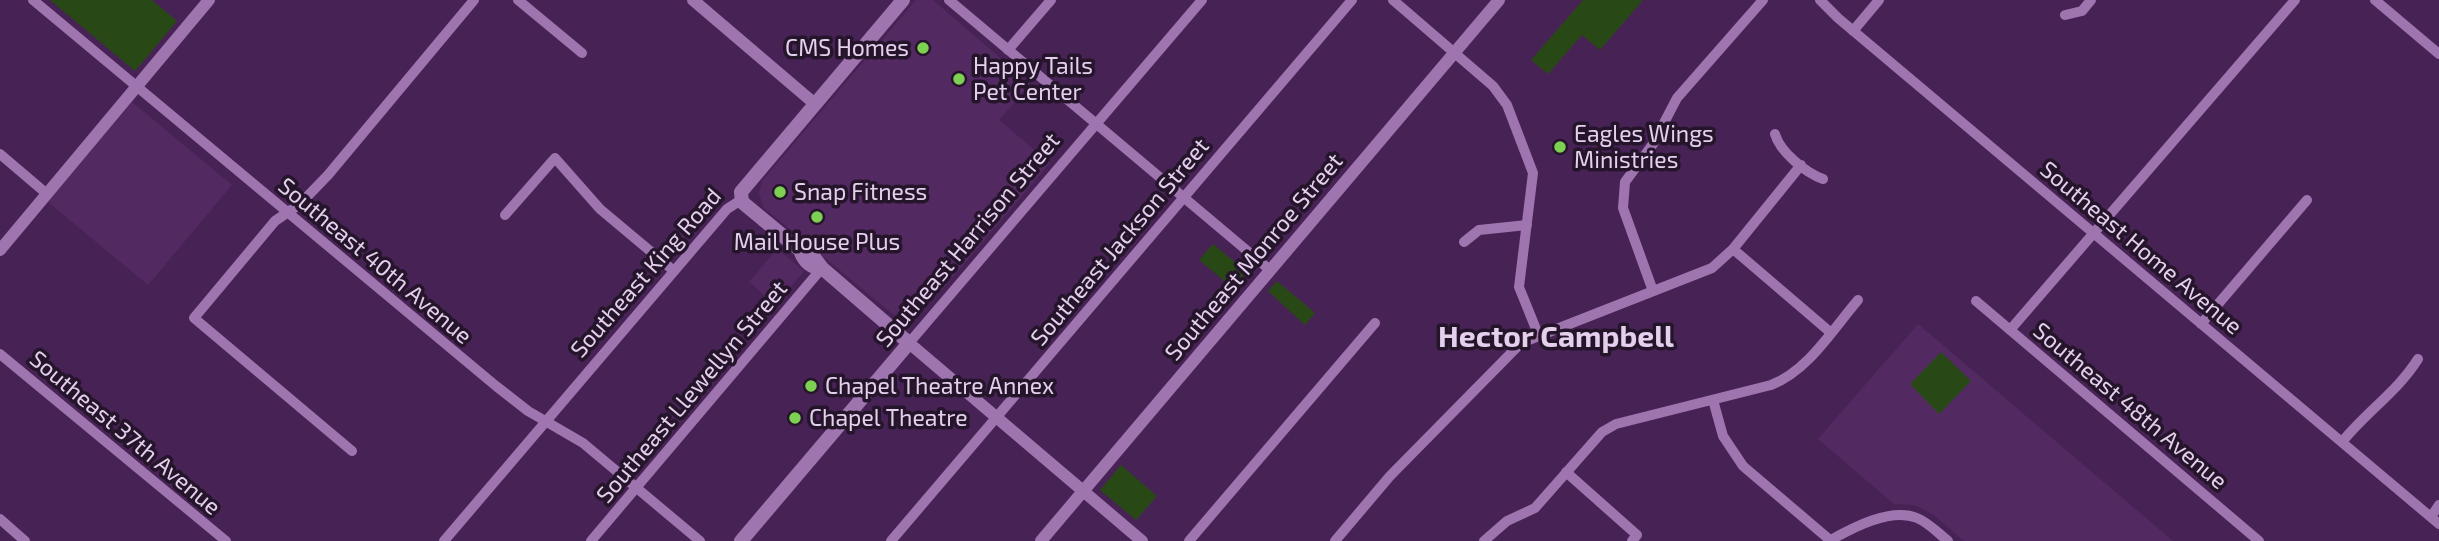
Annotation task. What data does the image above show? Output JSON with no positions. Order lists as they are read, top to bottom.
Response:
{
  "streets": {
    "main road": ["Southeast Harrison Street", "Southeast King Road"],
    "street": [
      "Southeast Jackson Street",
      "Southeast Home Avenue",
      "Southeast Monroe Street",
      "Southeast 40th Avenue",
      "Southeast Llewellyn Street",
      "Southeast 48th Avenue",
      "Southeast 37th Avenue"
    ]
  },
  "crossings": [
    ["Southeast 40th Avenue", "Southeast King Road"],
    ["Southeast 40th Avenue", "Southeast Llewellyn Street"]
  ],
  "districts": ["Hector Campbell"],
  "places": [
    "CMS Homes",
    "Happy Tails Pet Center",
    "Eagles Wings Ministries",
    "Snap Fitness",
    "Mail House Plus",
    "Chapel Theatre Annex",
    "Chapel Theatre"
  ]
}
